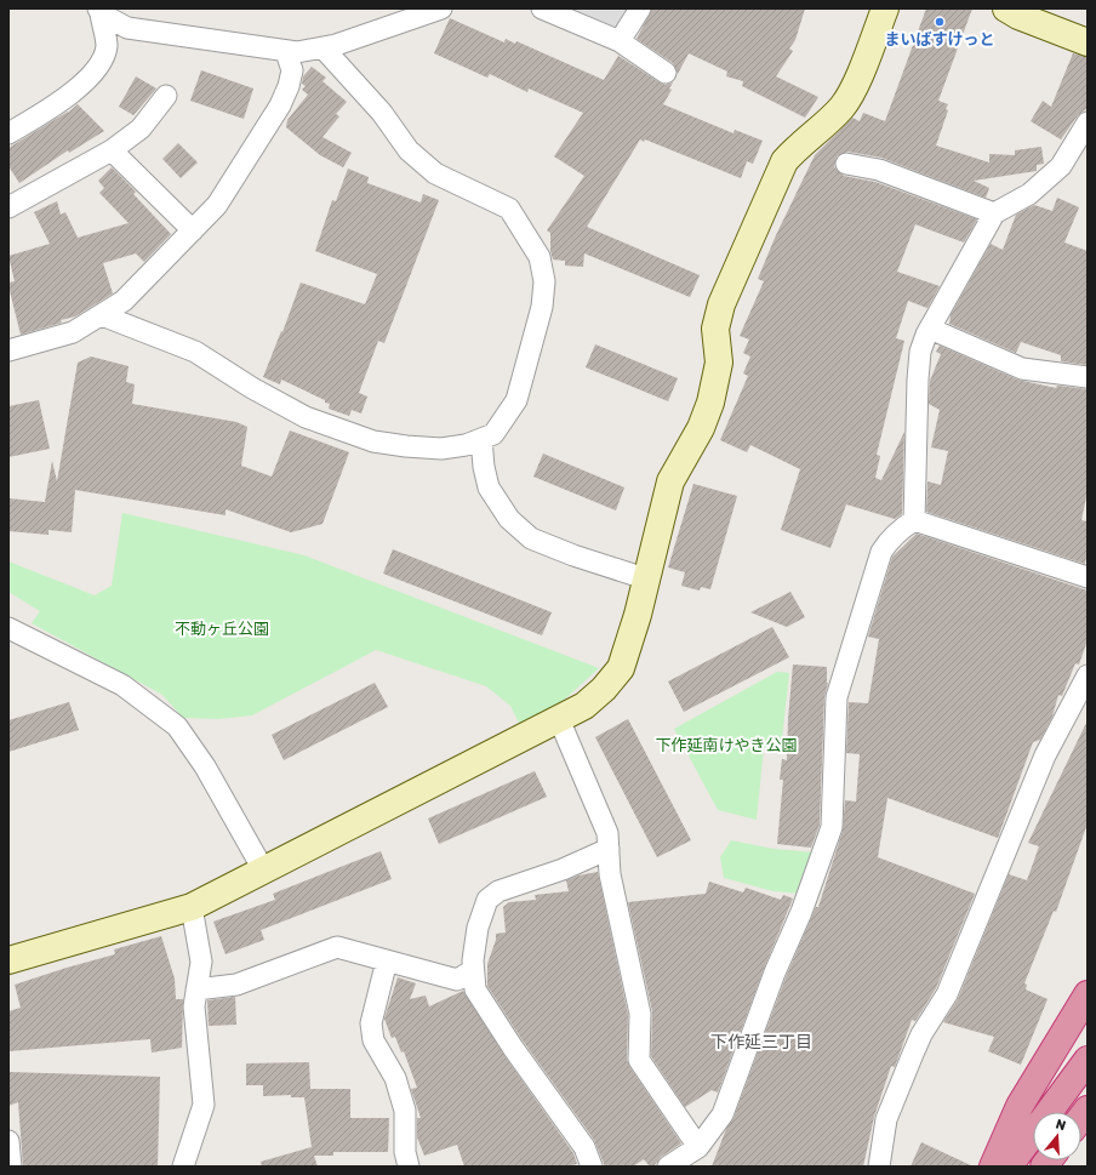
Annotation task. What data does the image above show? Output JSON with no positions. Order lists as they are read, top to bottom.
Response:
{
  "districts": ["下作延三丁目"],
  "parks": ["不動ヶ丘公園", "下作延南けやき公園"],
  "places": ["まいばすけっと"],
  "north": "top"
}
